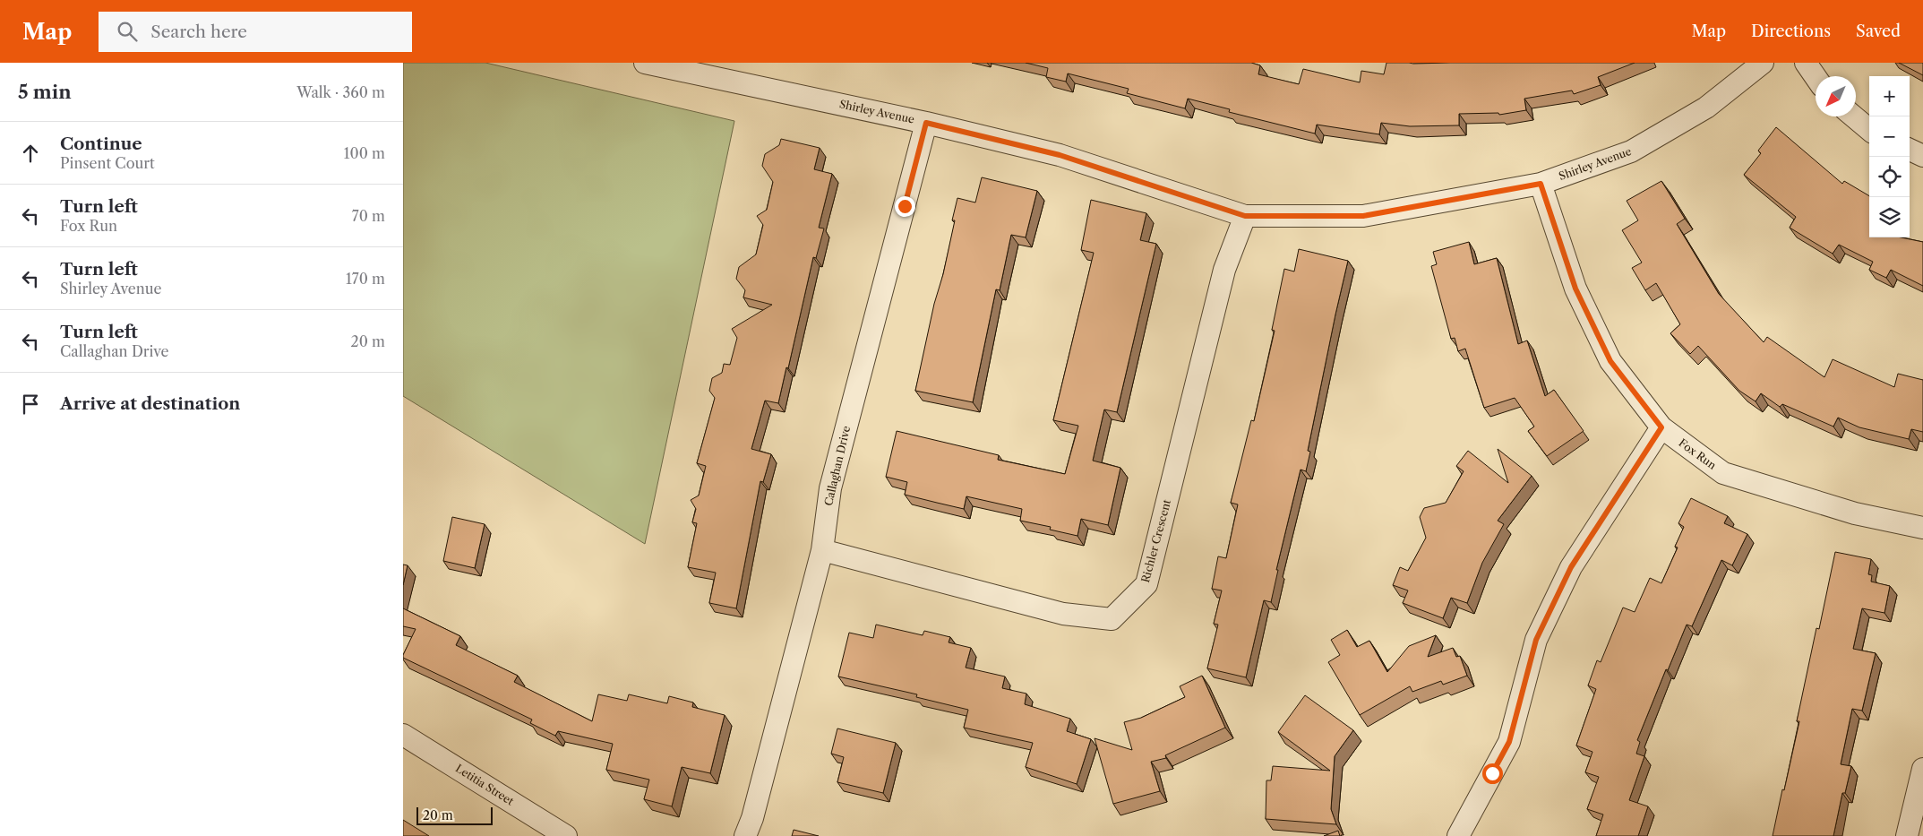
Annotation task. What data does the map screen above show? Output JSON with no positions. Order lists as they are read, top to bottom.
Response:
{
  "streets": {
    "street": [
      "Shirley Avenue",
      "Fox Run",
      "Callaghan Drive",
      "Richler Crescent",
      "Letitia Street"
    ]
  },
  "crossings": [
    ["Shirley Avenue", "Fox Run"],
    ["Shirley Avenue", "Callaghan Drive"],
    ["Shirley Avenue", "Richler Crescent"],
    ["Callaghan Drive", "Richler Crescent"]
  ],
  "scale_bar": "20 m",
  "north": "bottom left",
  "page": {
    "header": "Map",
    "search": "Search here",
    "nav": ["Map", "Directions", "Saved"],
    "heading": ["5 min", "Walk · 360 m"],
    "map_buttons": ["+", "−"],
    "list": [
      ["Continue", "Pinsent Court", "100 m"],
      ["Turn left", "Fox Run", "70 m"],
      ["Turn left", "Shirley Avenue", "170 m"],
      ["Turn left", "Callaghan Drive", "20 m"],
      "Arrive at destination"
    ],
    "scale": "20 m"
  }
}
